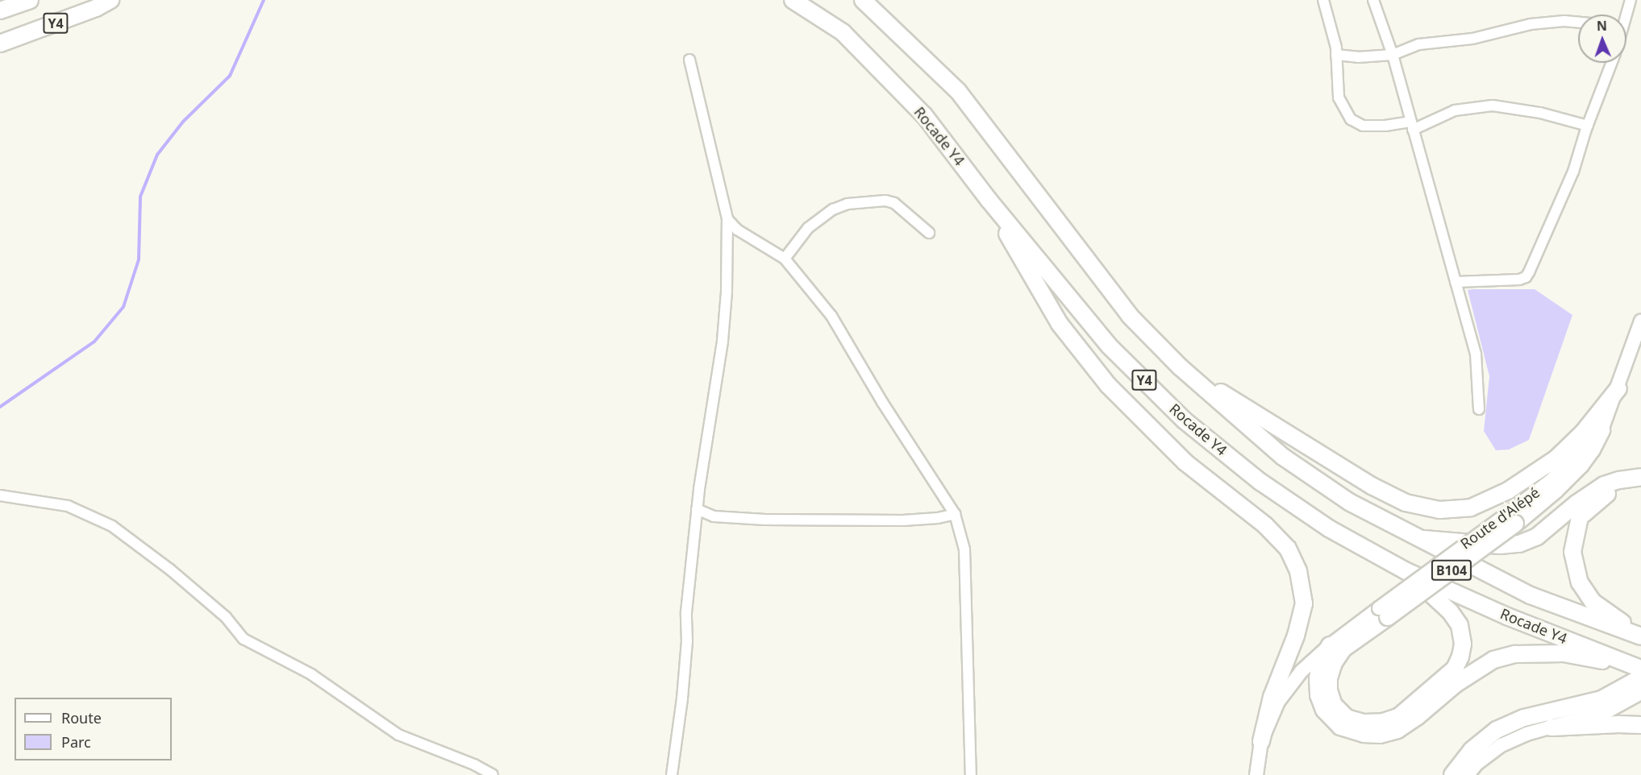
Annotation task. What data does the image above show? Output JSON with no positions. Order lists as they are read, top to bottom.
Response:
{
  "streets": {
    "highway": ["Y4", "Rocade Y4", "B104"]
  },
  "legend": ["Route", "Parc"],
  "north": "top"
}
